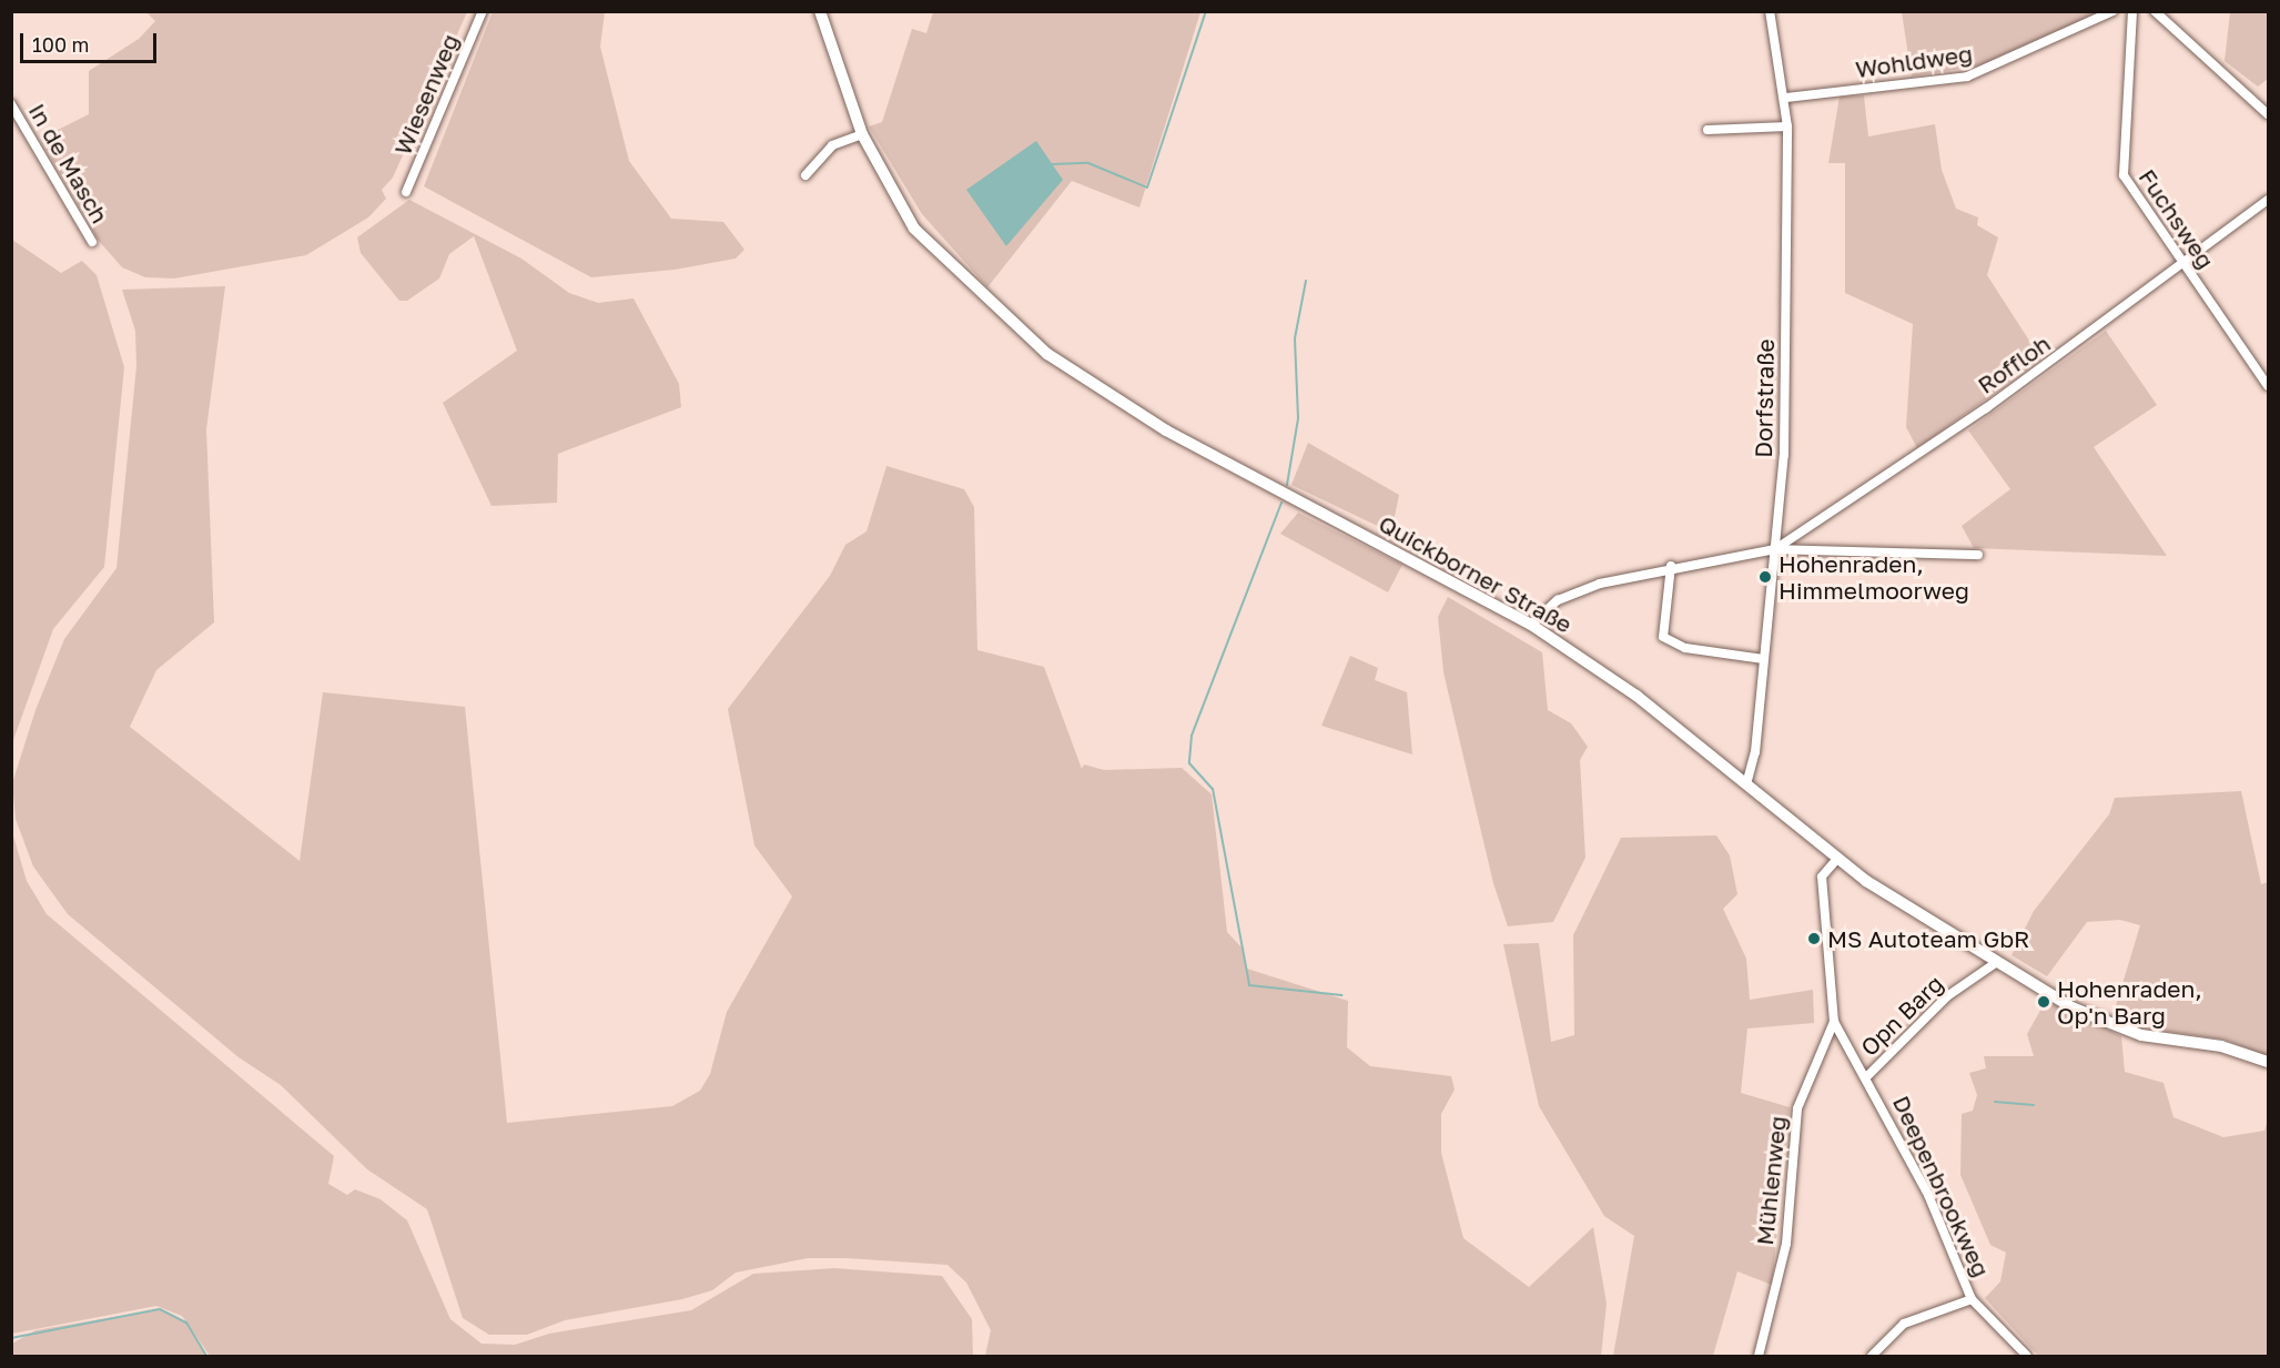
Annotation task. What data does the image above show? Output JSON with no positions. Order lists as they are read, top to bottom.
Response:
{
  "streets": {
    "main road": ["Quickborner Straße"],
    "street": [
      "Wohldweg",
      "Wiesenweg",
      "In de Masch",
      "Fuchsweg",
      "Roffloh",
      "Dorfstraße",
      "Opn Barg",
      "Mühlenweg",
      "Deepenbrookweg"
    ]
  },
  "crossings": [
    ["Wohldweg", "Dorfstraße"],
    ["Fuchsweg", "Roffloh"],
    ["Roffloh", "Dorfstraße"],
    ["Dorfstraße", "Quickborner Straße"],
    ["Quickborner Straße", "Opn Barg"],
    ["Quickborner Straße", "Mühlenweg"],
    ["Opn Barg", "Deepenbrookweg"],
    ["Mühlenweg", "Deepenbrookweg"]
  ],
  "places": ["Hohenraden, Himmelmoorweg", "MS Autoteam GbR", "Hohenraden, Op'n Barg"],
  "scale_bar": "100 m"
}
